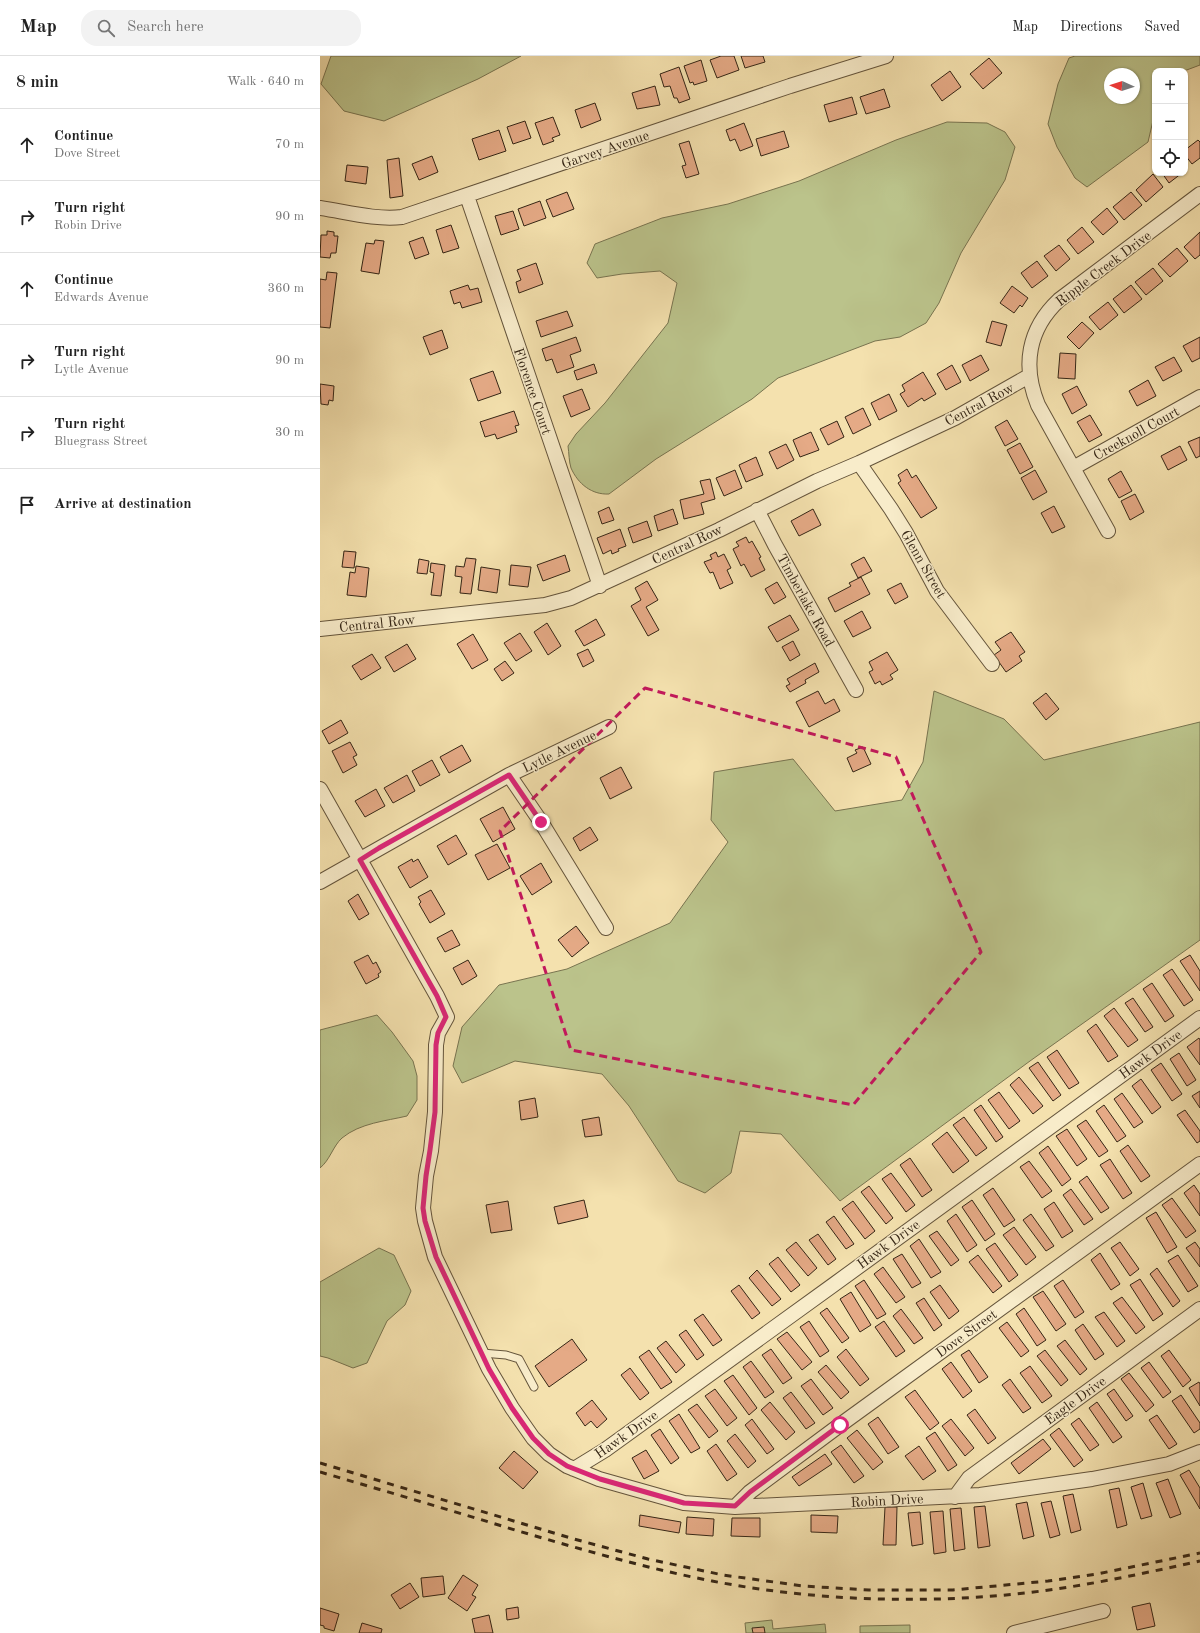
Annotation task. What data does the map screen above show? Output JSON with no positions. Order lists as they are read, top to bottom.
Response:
{
  "streets": {
    "street": [
      "Garvey Avenue",
      "Ripple Creek Drive",
      "Florence Court",
      "Central Row",
      "Creeknoll Court",
      "Glenn Street",
      "Timberlake Road",
      "Lytle Avenue",
      "Hawk Drive",
      "Dove Street",
      "Eagle Drive",
      "Robin Drive"
    ]
  },
  "crossings": [
    ["Garvey Avenue", "Florence Court"],
    ["Ripple Creek Drive", "Central Row"],
    ["Ripple Creek Drive", "Creeknoll Court"],
    ["Florence Court", "Central Row"],
    ["Central Row", "Glenn Street"],
    ["Central Row", "Timberlake Road"],
    ["Lytle Avenue", "Robin Drive"],
    ["Hawk Drive", "Robin Drive"],
    ["Dove Street", "Robin Drive"],
    ["Eagle Drive", "Robin Drive"]
  ],
  "north": "left",
  "page": {
    "header": "Map",
    "search": "Search here",
    "nav": ["Map", "Directions", "Saved"],
    "heading": ["8 min", "Walk · 640 m"],
    "map_buttons": ["+", "−"],
    "list": [
      ["Continue", "Dove Street", "70 m"],
      ["Turn right", "Robin Drive", "90 m"],
      ["Continue", "Edwards Avenue", "360 m"],
      ["Turn right", "Lytle Avenue", "90 m"],
      ["Turn right", "Bluegrass Street", "30 m"],
      "Arrive at destination"
    ]
  }
}
